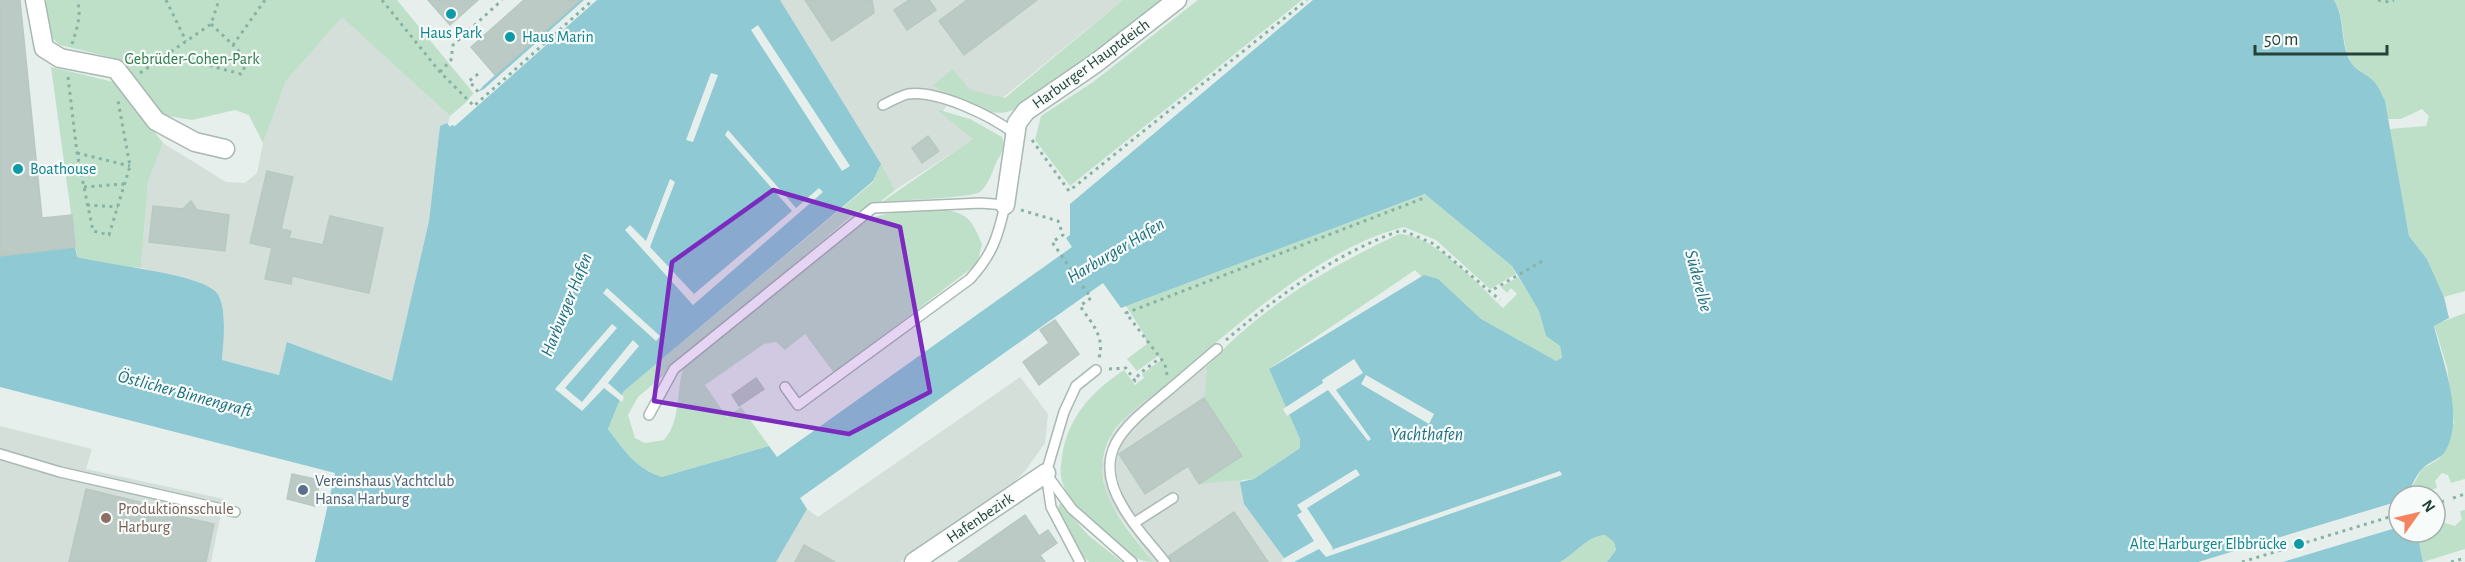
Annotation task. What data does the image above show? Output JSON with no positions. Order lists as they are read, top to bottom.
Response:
{
  "streets": {
    "street": ["Harburger Hauptdeich", "Hafenbezirk"]
  },
  "water": [
    "Harburger Hafen",
    "Süderelbe",
    "Östlicher Binnengraft",
    "Yachthafen"
  ],
  "parks": ["Gebrüder-Cohen-Park"],
  "places": [
    "Haus Park",
    "Haus Marin",
    "Boathouse",
    "Vereinshaus Yachtclub Hansa Harburg",
    "Produktionsschule Harburg",
    "Alte Harburger Elbbrücke"
  ],
  "scale_bar": "50 m",
  "north": "top right"
}
